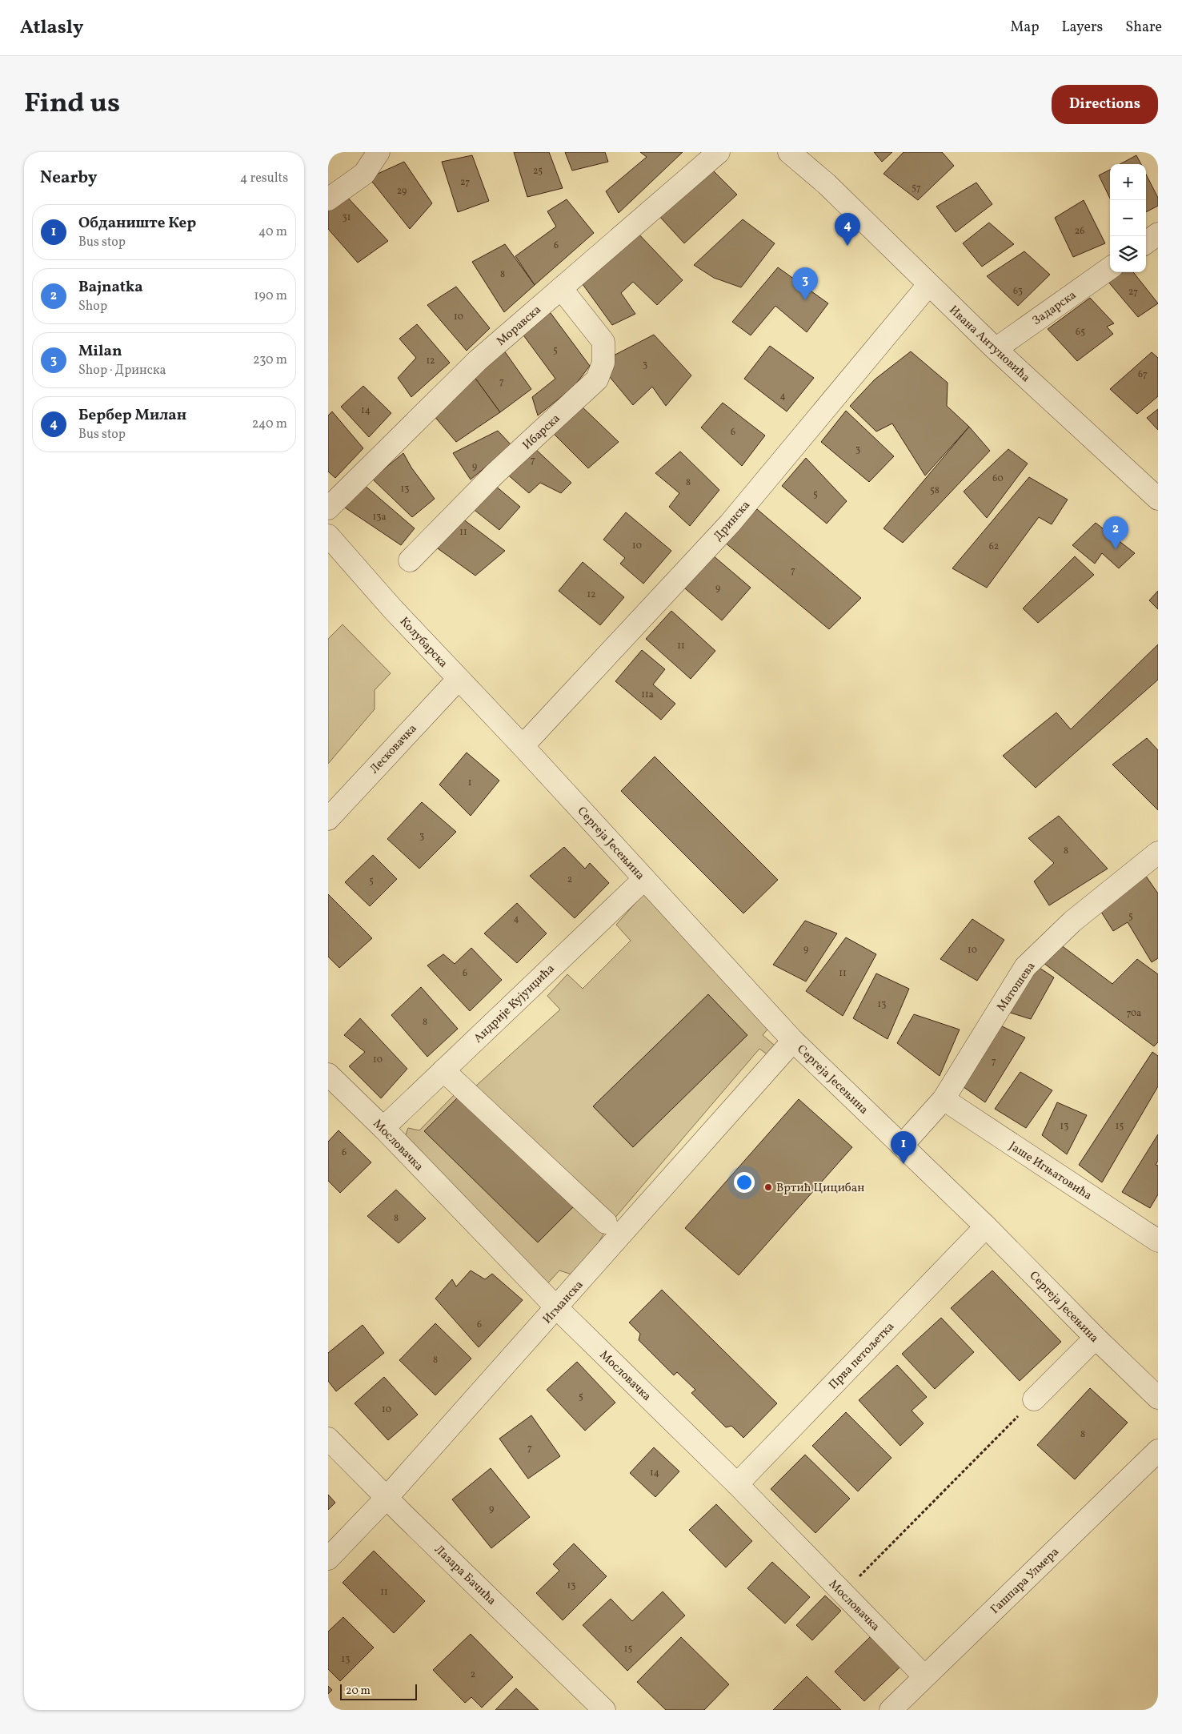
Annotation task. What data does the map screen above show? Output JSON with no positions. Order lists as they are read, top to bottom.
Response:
{
  "streets": {
    "street": [
      "Задарска",
      "Моравска",
      "Ивана Антуновића",
      "Ибарска",
      "Дринска",
      "Колубарска",
      "Лесковачка",
      "Сергеја Јесењина",
      "Матошева",
      "Андрије Кујунџића",
      "Мословачка",
      "Јаше Игњатовића",
      "Игманска",
      "Прва петољетка",
      "Лазара Бачића",
      "Гашпара Улмера"
    ]
  },
  "crossings": [
    ["Задарска", "Ивана Антуновића"],
    ["Моравска", "Ибарска"],
    ["Ивана Антуновића", "Дринска"],
    ["Дринска", "Колубарска"],
    ["Дринска", "Сергеја Јесењина"],
    ["Колубарска", "Лесковачка"],
    ["Колубарска", "Сергеја Јесењина"],
    ["Сергеја Јесењина", "Матошева"],
    ["Сергеја Јесењина", "Андрије Кујунџића"],
    ["Сергеја Јесењина", "Игманска"],
    ["Сергеја Јесењина", "Прва петољетка"],
    ["Матошева", "Јаше Игњатовића"],
    ["Андрије Кујунџића", "Мословачка"],
    ["Мословачка", "Игманска"],
    ["Мословачка", "Прва петољетка"],
    ["Мословачка", "Гашпара Улмера"],
    ["Игманска", "Лазара Бачића"]
  ],
  "places": ["Вртић Цицибан"],
  "house_numbers": [
    "25",
    "27",
    "57",
    "29",
    "31",
    "26",
    "6",
    "8",
    "63",
    "27",
    "10",
    "65",
    "5",
    "12",
    "3",
    "67",
    "7",
    "4",
    "14",
    "6",
    "3",
    "7",
    "9",
    "60",
    "8",
    "13",
    "58",
    "5",
    "13a",
    "11",
    "10",
    "62",
    "7",
    "9",
    "12",
    "11",
    "11a",
    "1",
    "3",
    "8",
    "2",
    "5",
    "5",
    "4",
    "9",
    "10",
    "6",
    "11",
    "13",
    "70a",
    "8",
    "10",
    "7",
    "13",
    "15",
    "6",
    "8",
    "6",
    "8",
    "5",
    "10",
    "8",
    "7",
    "14",
    "9",
    "13",
    "11",
    "15",
    "13",
    "2"
  ],
  "scale_bar": "20 m",
  "page": {
    "header": "Atlasly",
    "nav": ["Map", "Layers", "Share"],
    "title": "Find us",
    "buttons": "Directions",
    "heading": ["Nearby", "4 results"],
    "map_buttons": ["+", "−"],
    "list": [
      {
        "mark": "1",
        "name": "Обданиште Кер",
        "note": "Bus stop",
        "value": "40 m"
      },
      {
        "mark": "2",
        "name": "Bajnatka",
        "note": "Shop",
        "value": "190 m"
      },
      {
        "mark": "3",
        "name": "Milan",
        "note": "Shop · Дринска",
        "value": "230 m"
      },
      {
        "mark": "4",
        "name": "Бербер Милан",
        "note": "Bus stop",
        "value": "240 m"
      }
    ],
    "pins": [
      "4",
      "3",
      "2",
      "1"
    ],
    "scale": "20 m"
  }
}
